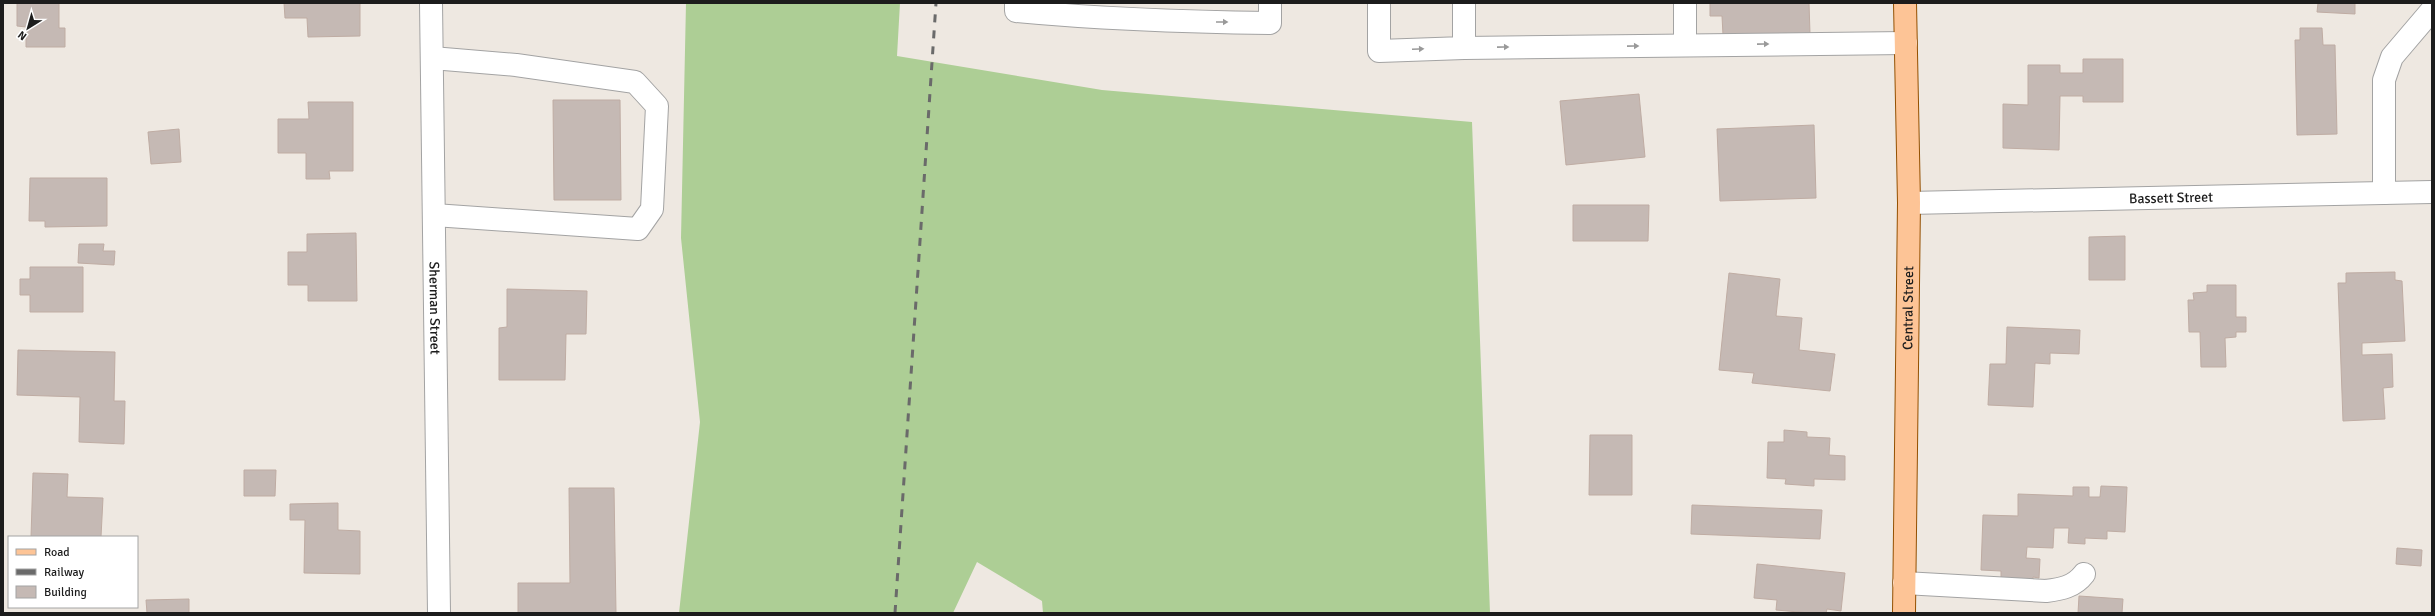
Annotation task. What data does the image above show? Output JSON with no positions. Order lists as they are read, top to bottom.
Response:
{
  "streets": {
    "main road": ["Central Street"],
    "street": ["Bassett Street", "Sherman Street"]
  },
  "crossings": [
    ["Bassett Street", "Central Street"]
  ],
  "legend": ["Road", "Railway", "Building"],
  "north": "bottom left"
}
